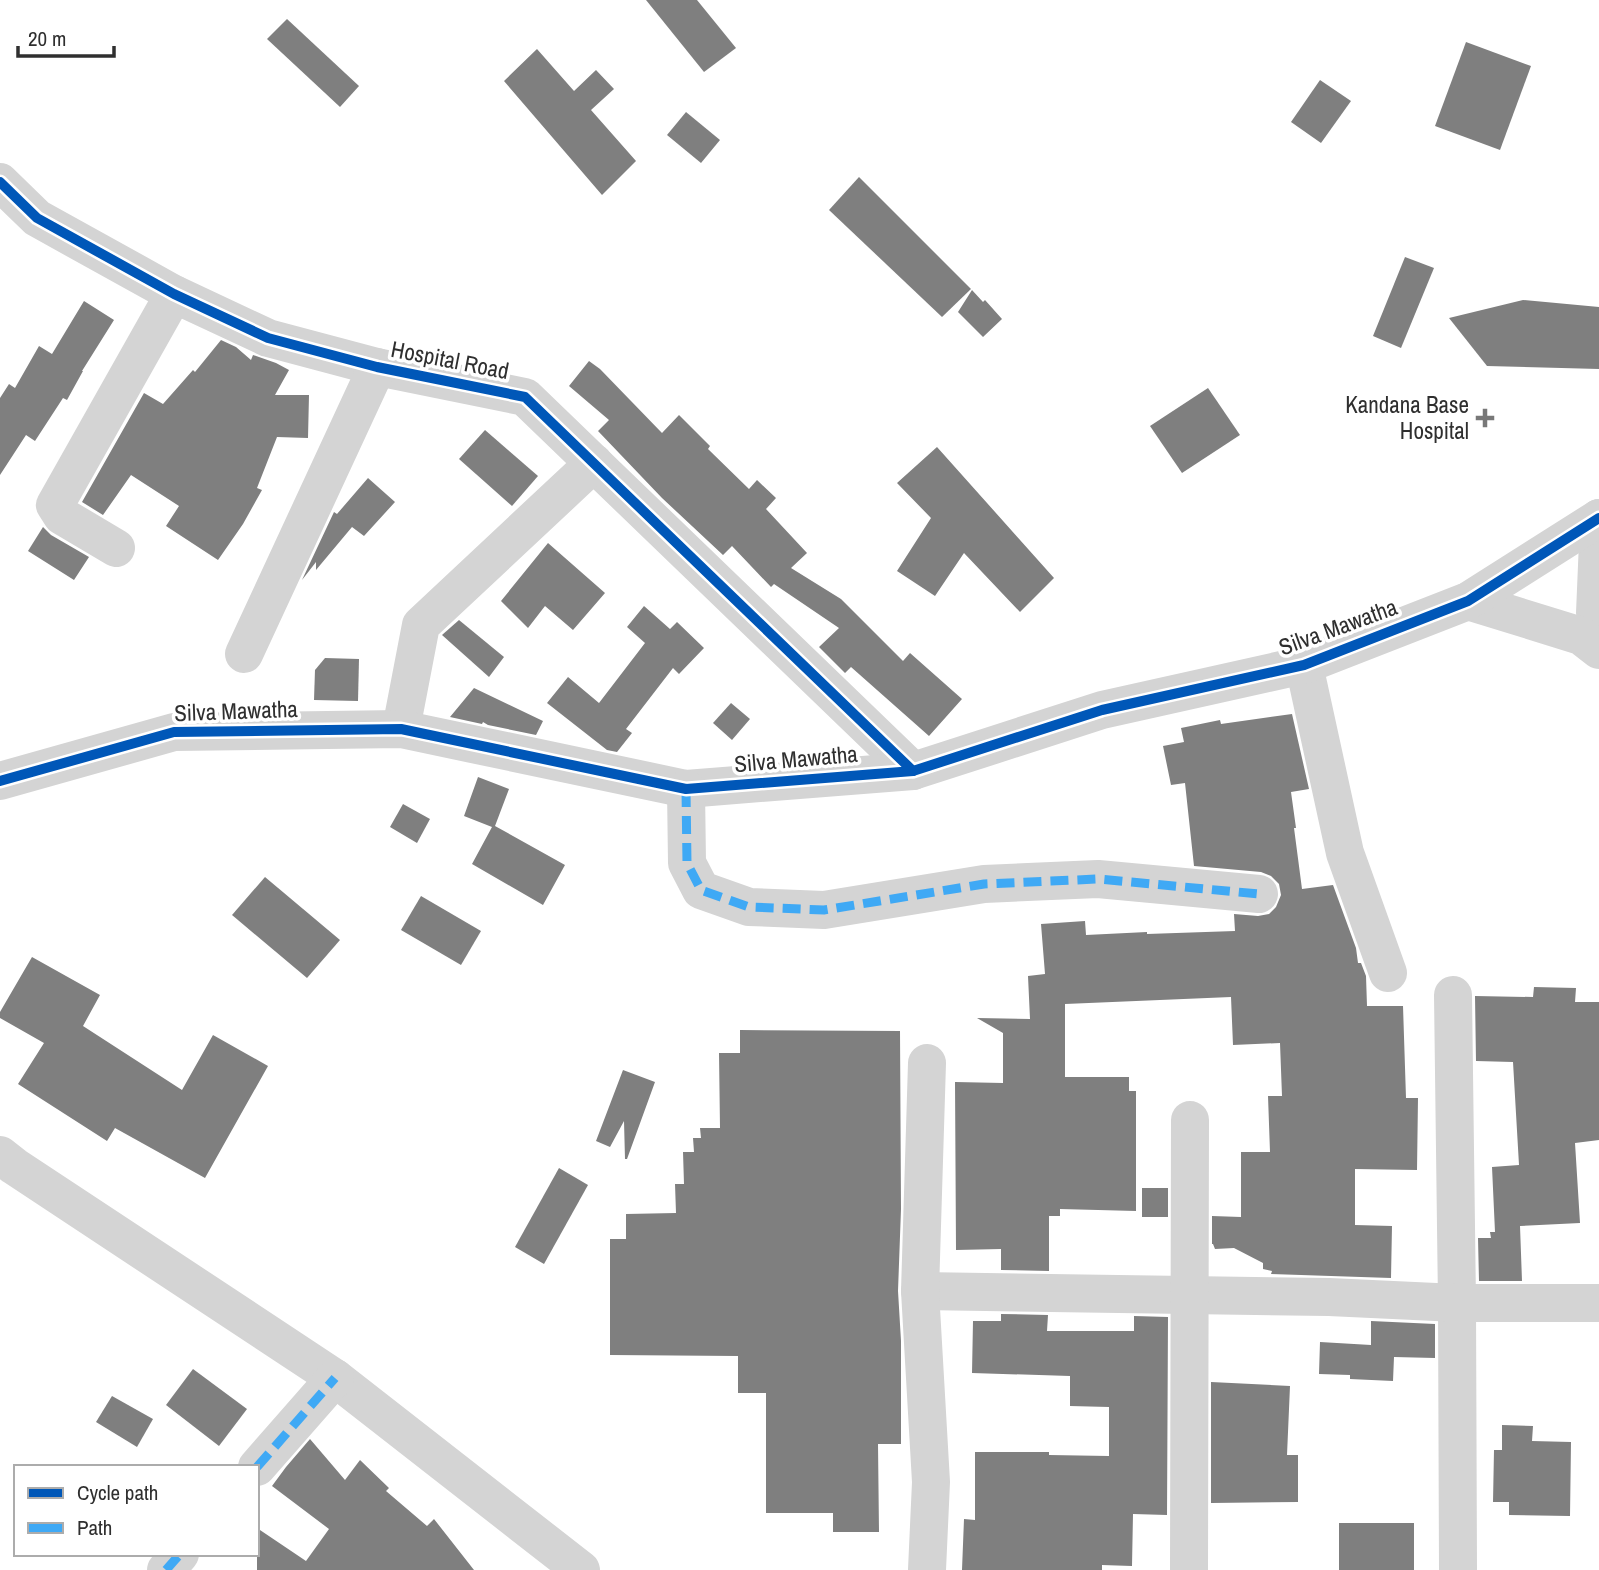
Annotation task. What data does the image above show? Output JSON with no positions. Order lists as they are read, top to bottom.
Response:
{
  "streets": {
    "street": ["Hospital Road", "Silva Mawatha"]
  },
  "crossings": [
    ["Hospital Road", "Silva Mawatha"]
  ],
  "places": {
    "health": ["Kandana Base Hospital"]
  },
  "legend": ["Cycle path", "Path"],
  "scale_bar": "20 m"
}
